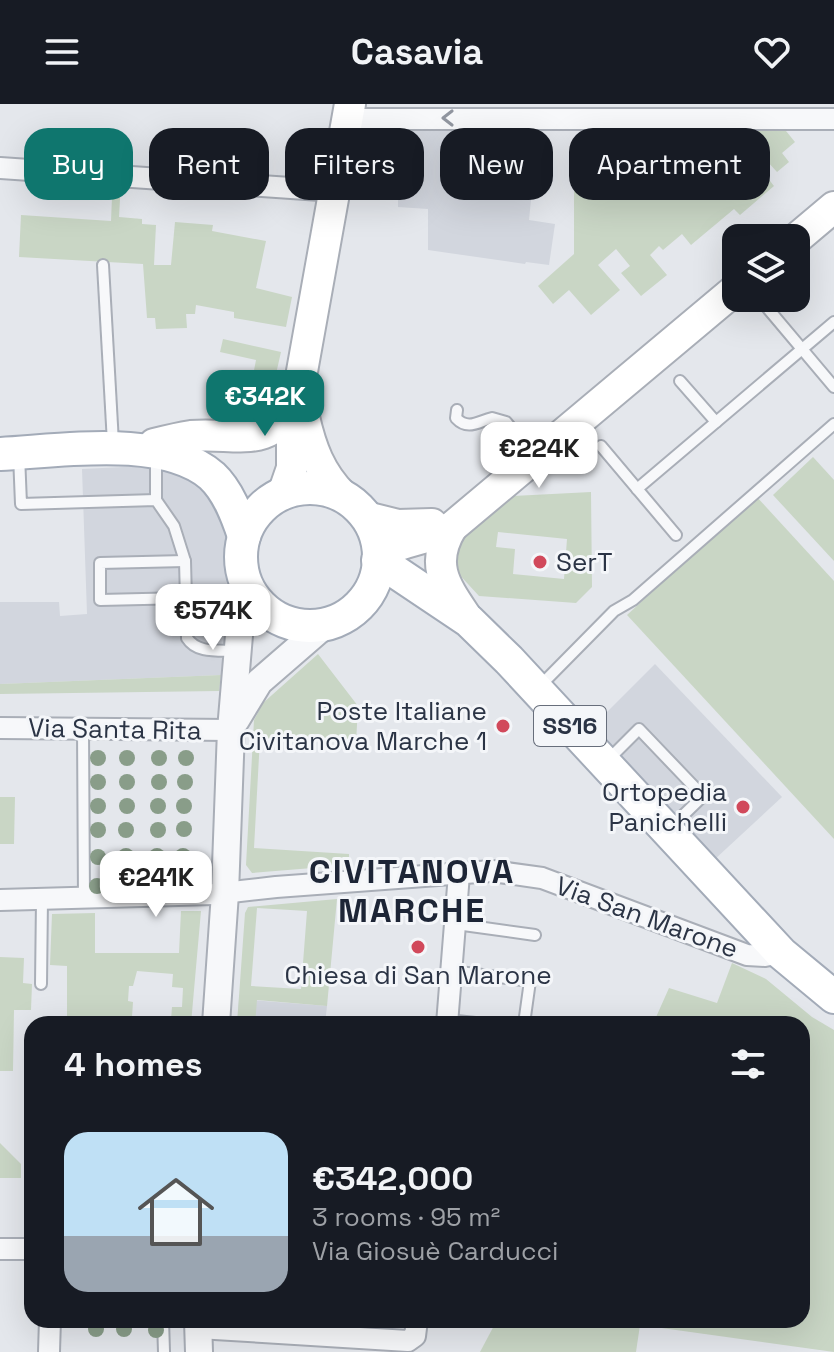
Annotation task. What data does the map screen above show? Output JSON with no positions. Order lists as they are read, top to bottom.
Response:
{
  "streets": {
    "main road": ["SS16"],
    "street": ["Via Santa Rita", "Via San Marone"]
  },
  "crossings": [
    ["SS16", "Via San Marone"]
  ],
  "districts": ["CIVITANOVA MARCHE"],
  "places": [
    "SerT",
    "Poste Italiane Civitanova Marche 1",
    "Ortopedia Panichelli",
    "Chiesa di San Marone"
  ],
  "page": {
    "header": "Casavia",
    "chip": [
      "Buy",
      "Rent",
      "Filters",
      "New",
      "Apartment"
    ],
    "price": [
      "€342K",
      "€224K",
      "€574K",
      "€241K"
    ],
    "heading": "4 homes",
    "list": [
      {
        "name": "€342,000",
        "note": "3 rooms · 95 m² · Via Giosuè Carducci"
      }
    ]
  }
}
